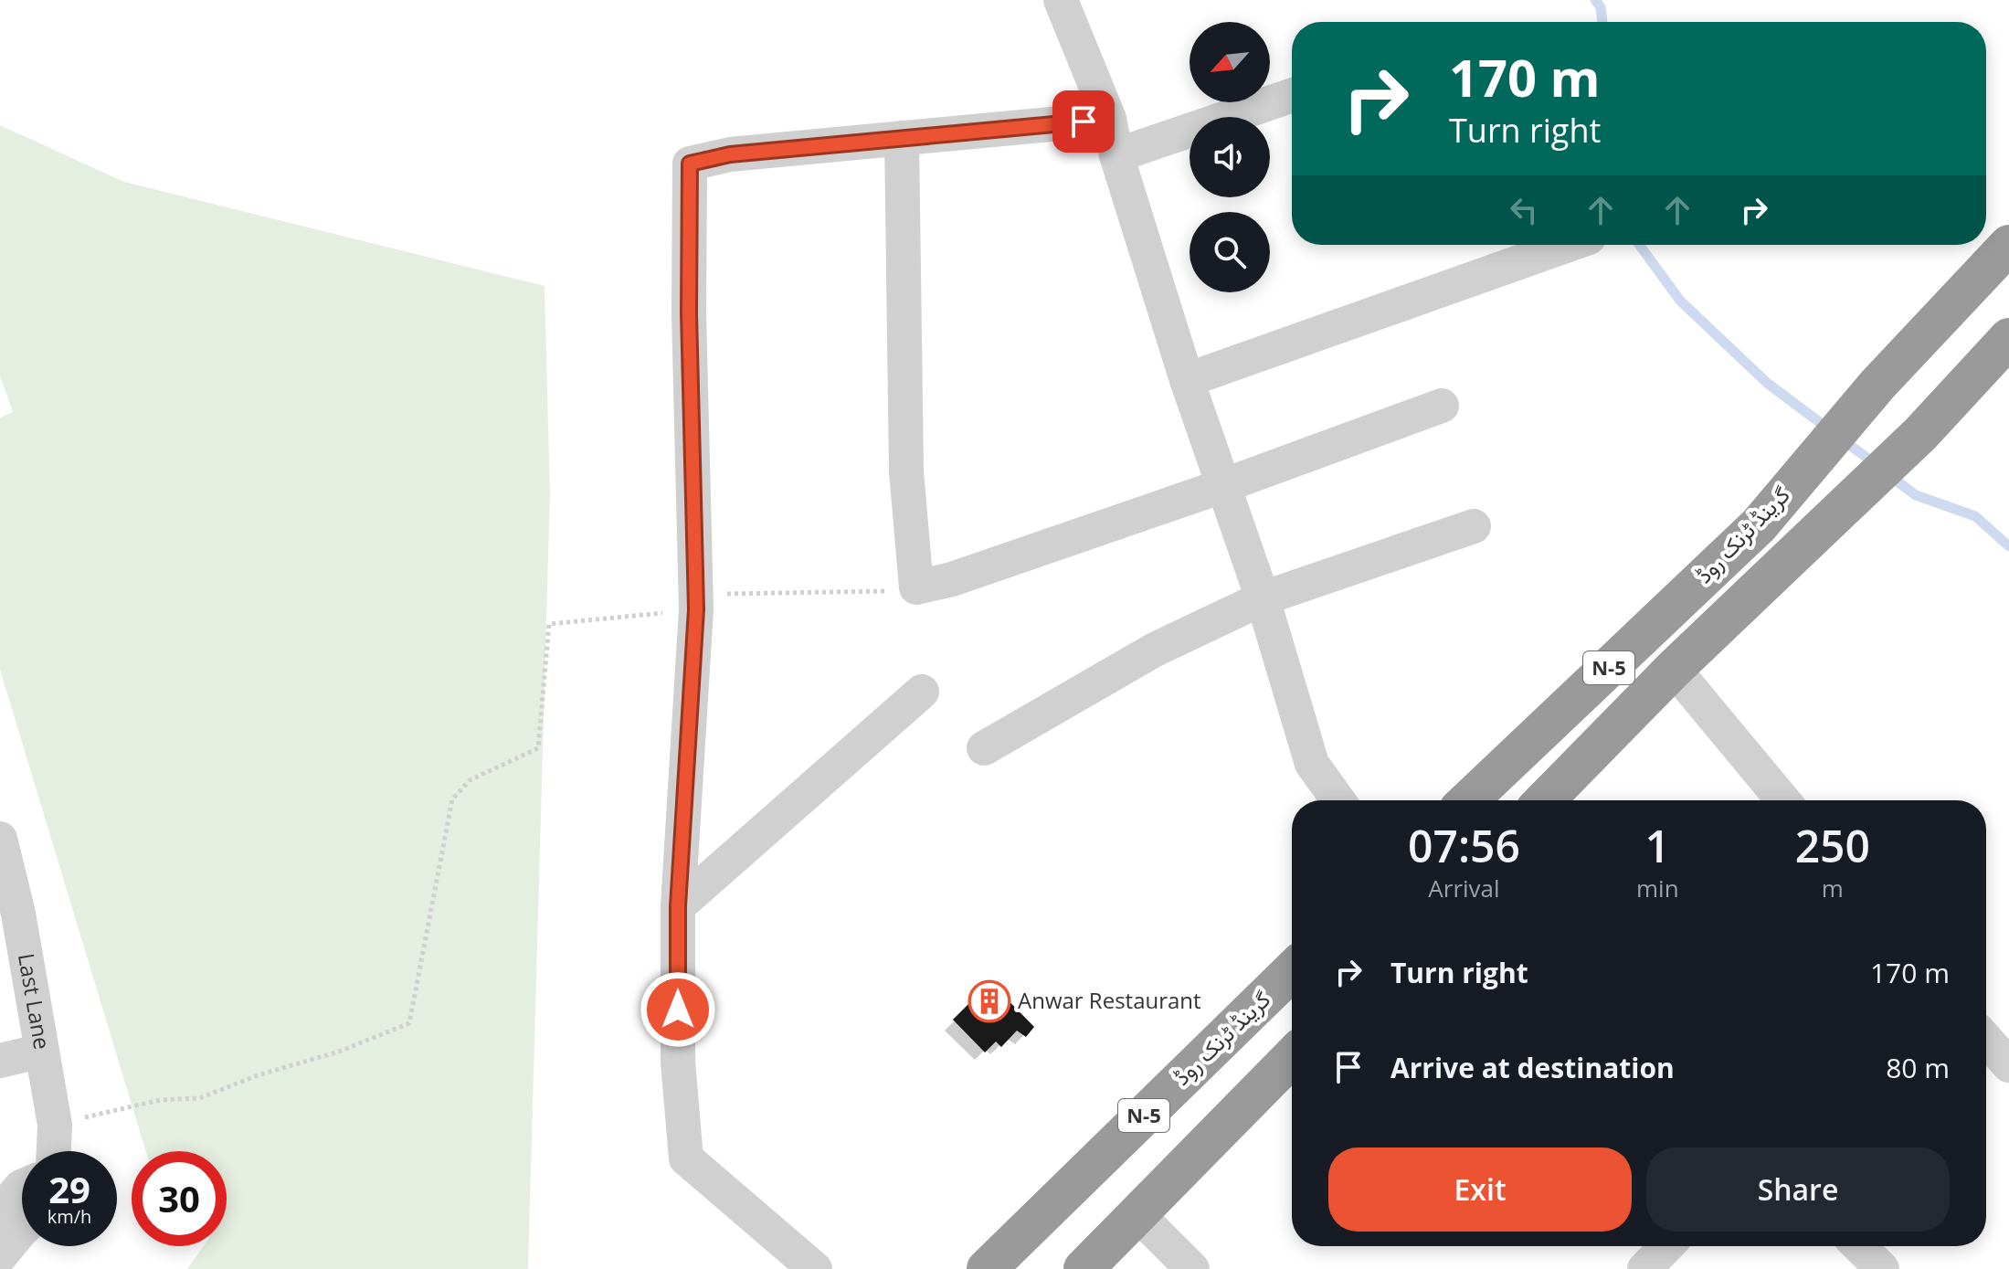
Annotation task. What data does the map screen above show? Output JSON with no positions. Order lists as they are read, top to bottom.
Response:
{
  "streets": {
    "highway": ["گرینڈ ٹرنک روڈ", "N-5"],
    "street": ["Last Lane"]
  },
  "places": {
    "building": ["Anwar Restaurant"]
  },
  "north": "bottom left",
  "page": {
    "turn": ["170 m", "Turn right"],
    "eta": [
      "07:56",
      "Arrival",
      "1",
      "min",
      "250",
      "m"
    ],
    "list": [
      {
        "name": "Turn right",
        "value": "170 m"
      },
      {
        "name": "Arrive at destination",
        "value": "80 m"
      }
    ],
    "buttons": ["Exit", "Share"],
    "speed": "29 km/h",
    "limit": "30"
  }
}
